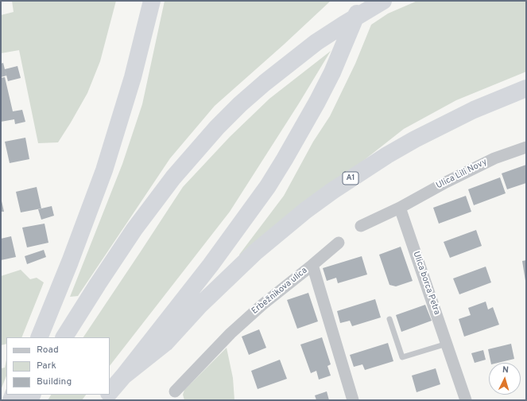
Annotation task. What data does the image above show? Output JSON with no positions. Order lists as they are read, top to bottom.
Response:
{
  "streets": {
    "highway": ["A1"],
    "street": ["Ulica Lili Novy", "Ulica borca Petra", "Erbežnikova ulica"]
  },
  "crossings": [
    ["Ulica Lili Novy", "Ulica borca Petra"]
  ],
  "legend": ["Road", "Park", "Building"],
  "north": "top"
}
